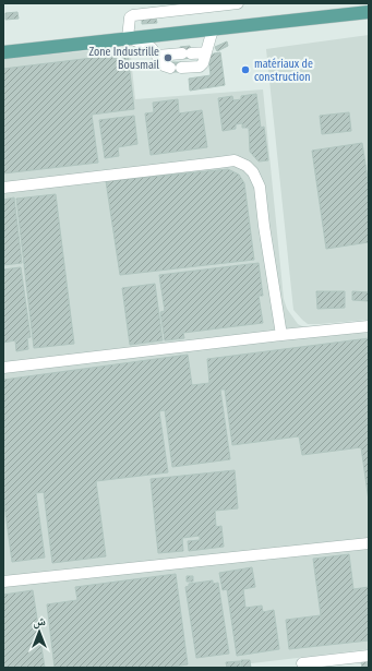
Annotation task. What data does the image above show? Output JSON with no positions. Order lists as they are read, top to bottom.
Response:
{
  "places": ["Zone Industrille Bousmail", "matériaux de construction"],
  "north": "top"
}
